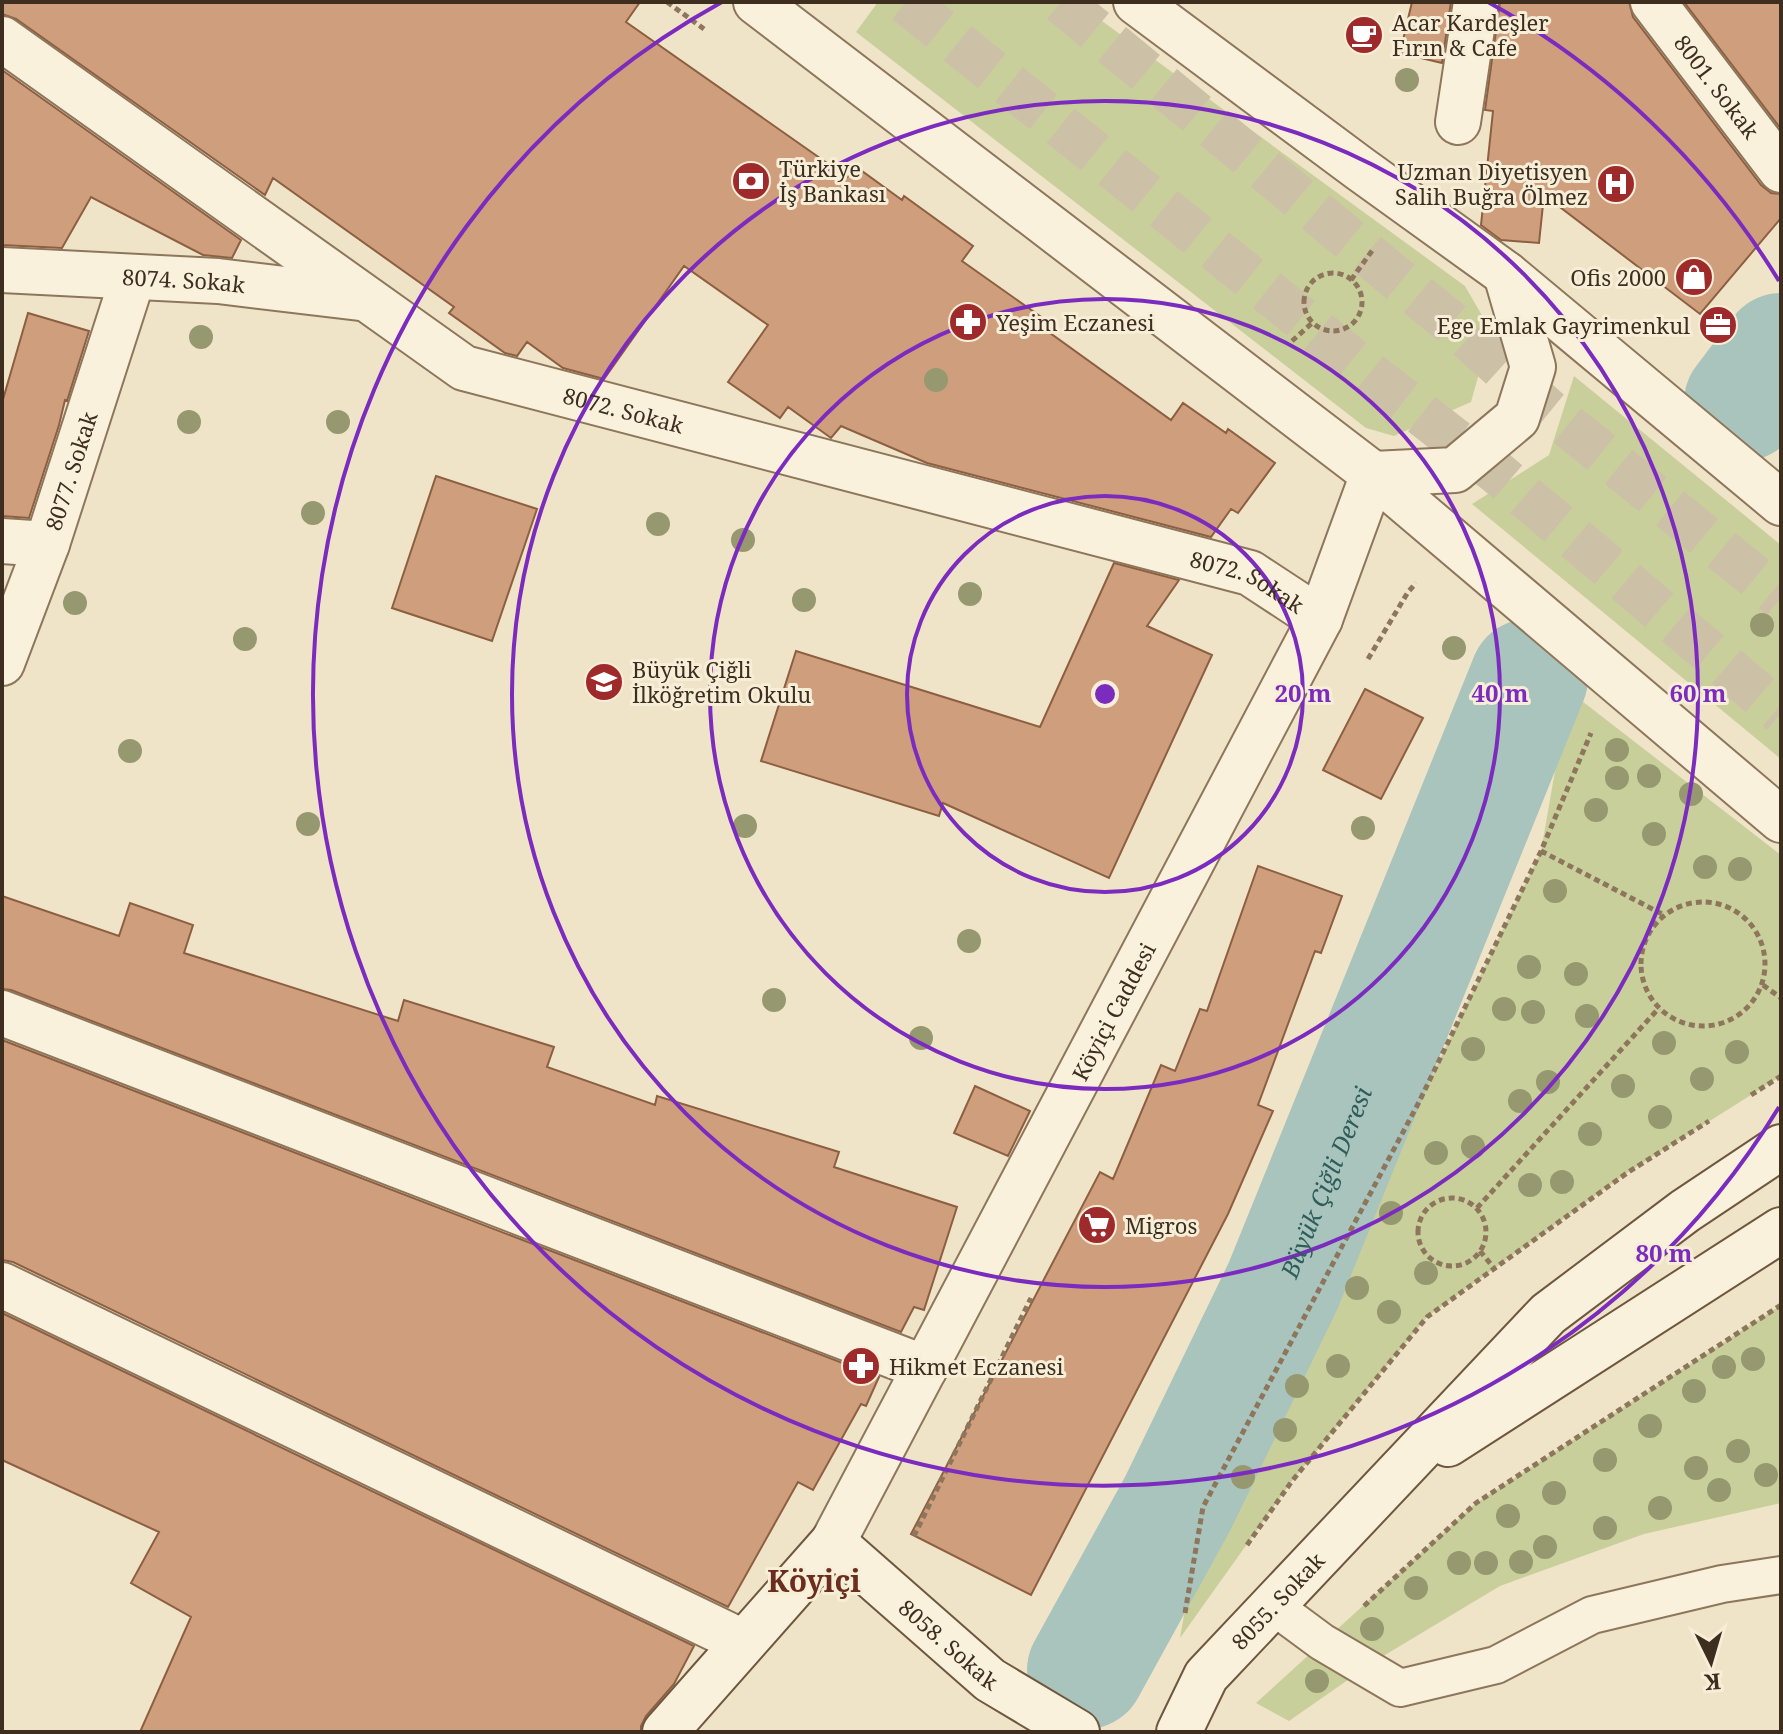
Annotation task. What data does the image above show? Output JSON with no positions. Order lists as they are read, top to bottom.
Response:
{
  "streets": {
    "street": [
      "8001. Sokak",
      "8074. Sokak",
      "8072. Sokak",
      "8077. Sokak",
      "Köyiçi Caddesi",
      "8055. Sokak",
      "8058. Sokak"
    ]
  },
  "crossings": [
    ["8074. Sokak", "8072. Sokak"],
    ["8074. Sokak", "8077. Sokak"],
    ["8072. Sokak", "Köyiçi Caddesi"],
    ["Köyiçi Caddesi", "8058. Sokak"]
  ],
  "districts": ["Köyiçi"],
  "water": ["Büyük Çiğli Deresi"],
  "places": {
    "cafe": ["Acar Kardeşler Fırın & Cafe"],
    "bank": ["Türkiye İş Bankası"],
    "hospital": ["Uzman Diyetisyen Salih Buğra Ölmez"],
    "shop": ["Ofis 2000"],
    "pharmacy": ["Yeşim Eczanesi", "Hikmet Eczanesi"],
    "office": ["Ege Emlak Gayrimenkul"],
    "school or university": ["Büyük Çiğli İlköğretim Okulu"],
    "supermarket": ["Migros"]
  },
  "north": "bottom",
  "rings": [
    "20 m",
    "40 m",
    "60 m",
    "80 m"
  ]
}
